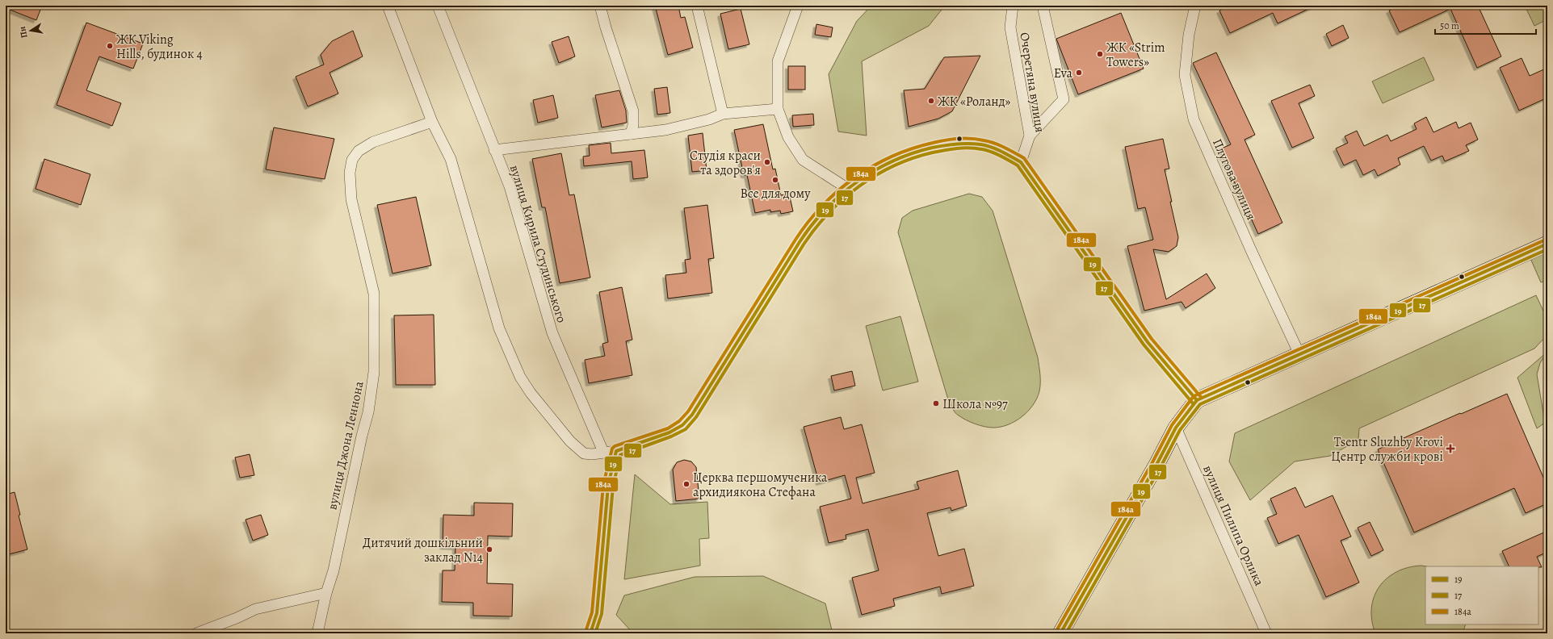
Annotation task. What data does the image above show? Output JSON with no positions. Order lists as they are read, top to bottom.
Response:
{
  "streets": {
    "street": [
      "Очеретяна вулиця",
      "Плугова вулиця",
      "вулиця Кирила Студинського",
      "вулиця Джона Леннона",
      "вулиця Пилипа Орлика"
    ]
  },
  "places": {
    "other": [
      "ЖК Viking Hills, будинок 4",
      "ЖК «Strim Towers»",
      "Eva",
      "ЖК «Роланд»",
      "Студія краси та здоров'я",
      "Все для дому",
      "Школа №97",
      "Церква першомученика архидиякона Стефана",
      "Дитячий дошкільний заклад N14"
    ],
    "health": ["Tsentr Sluzhby Krovi Центр служби крові"]
  },
  "lines": ["transit line 184а", "transit line 19", "transit line 17"],
  "legend": ["19", "17", "184а"],
  "scale_bar": "50 m",
  "north": "left"
}
